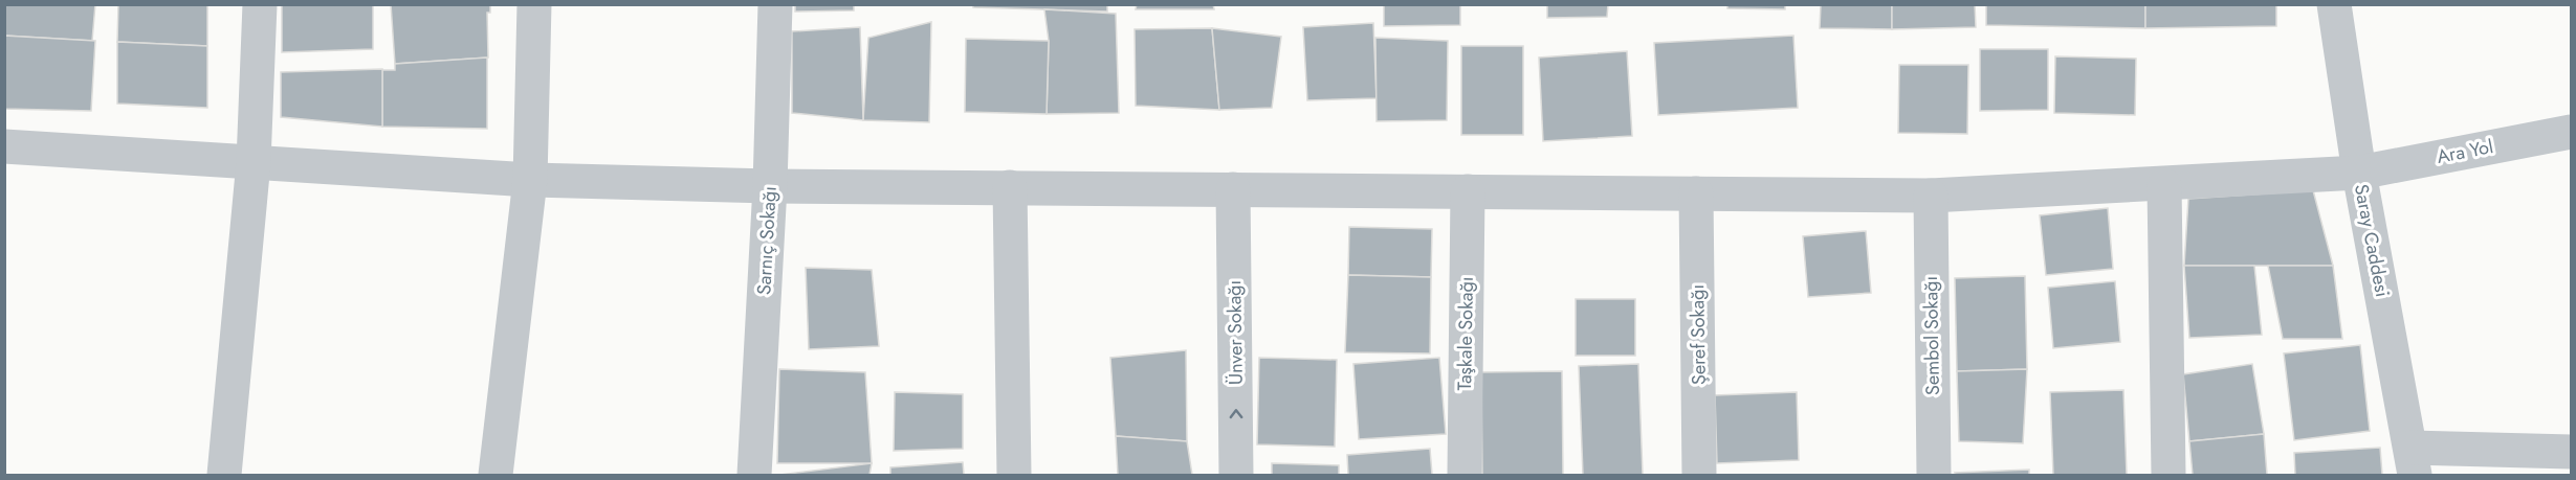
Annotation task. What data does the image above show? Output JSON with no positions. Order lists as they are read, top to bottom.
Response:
{
  "streets": {
    "street": [
      "Ara Yol",
      "Sarnıç Sokağı",
      "Saray Caddesi",
      "Ünver Sokağı",
      "Taşkale Sokağı",
      "Şeref Sokağı",
      "Sembol Sokağı"
    ]
  },
  "crossings": [
    ["Ara Yol", "Sarnıç Sokağı"],
    ["Ara Yol", "Saray Caddesi"],
    ["Ara Yol", "Ünver Sokağı"],
    ["Ara Yol", "Taşkale Sokağı"],
    ["Ara Yol", "Şeref Sokağı"],
    ["Ara Yol", "Sembol Sokağı"]
  ]
}
